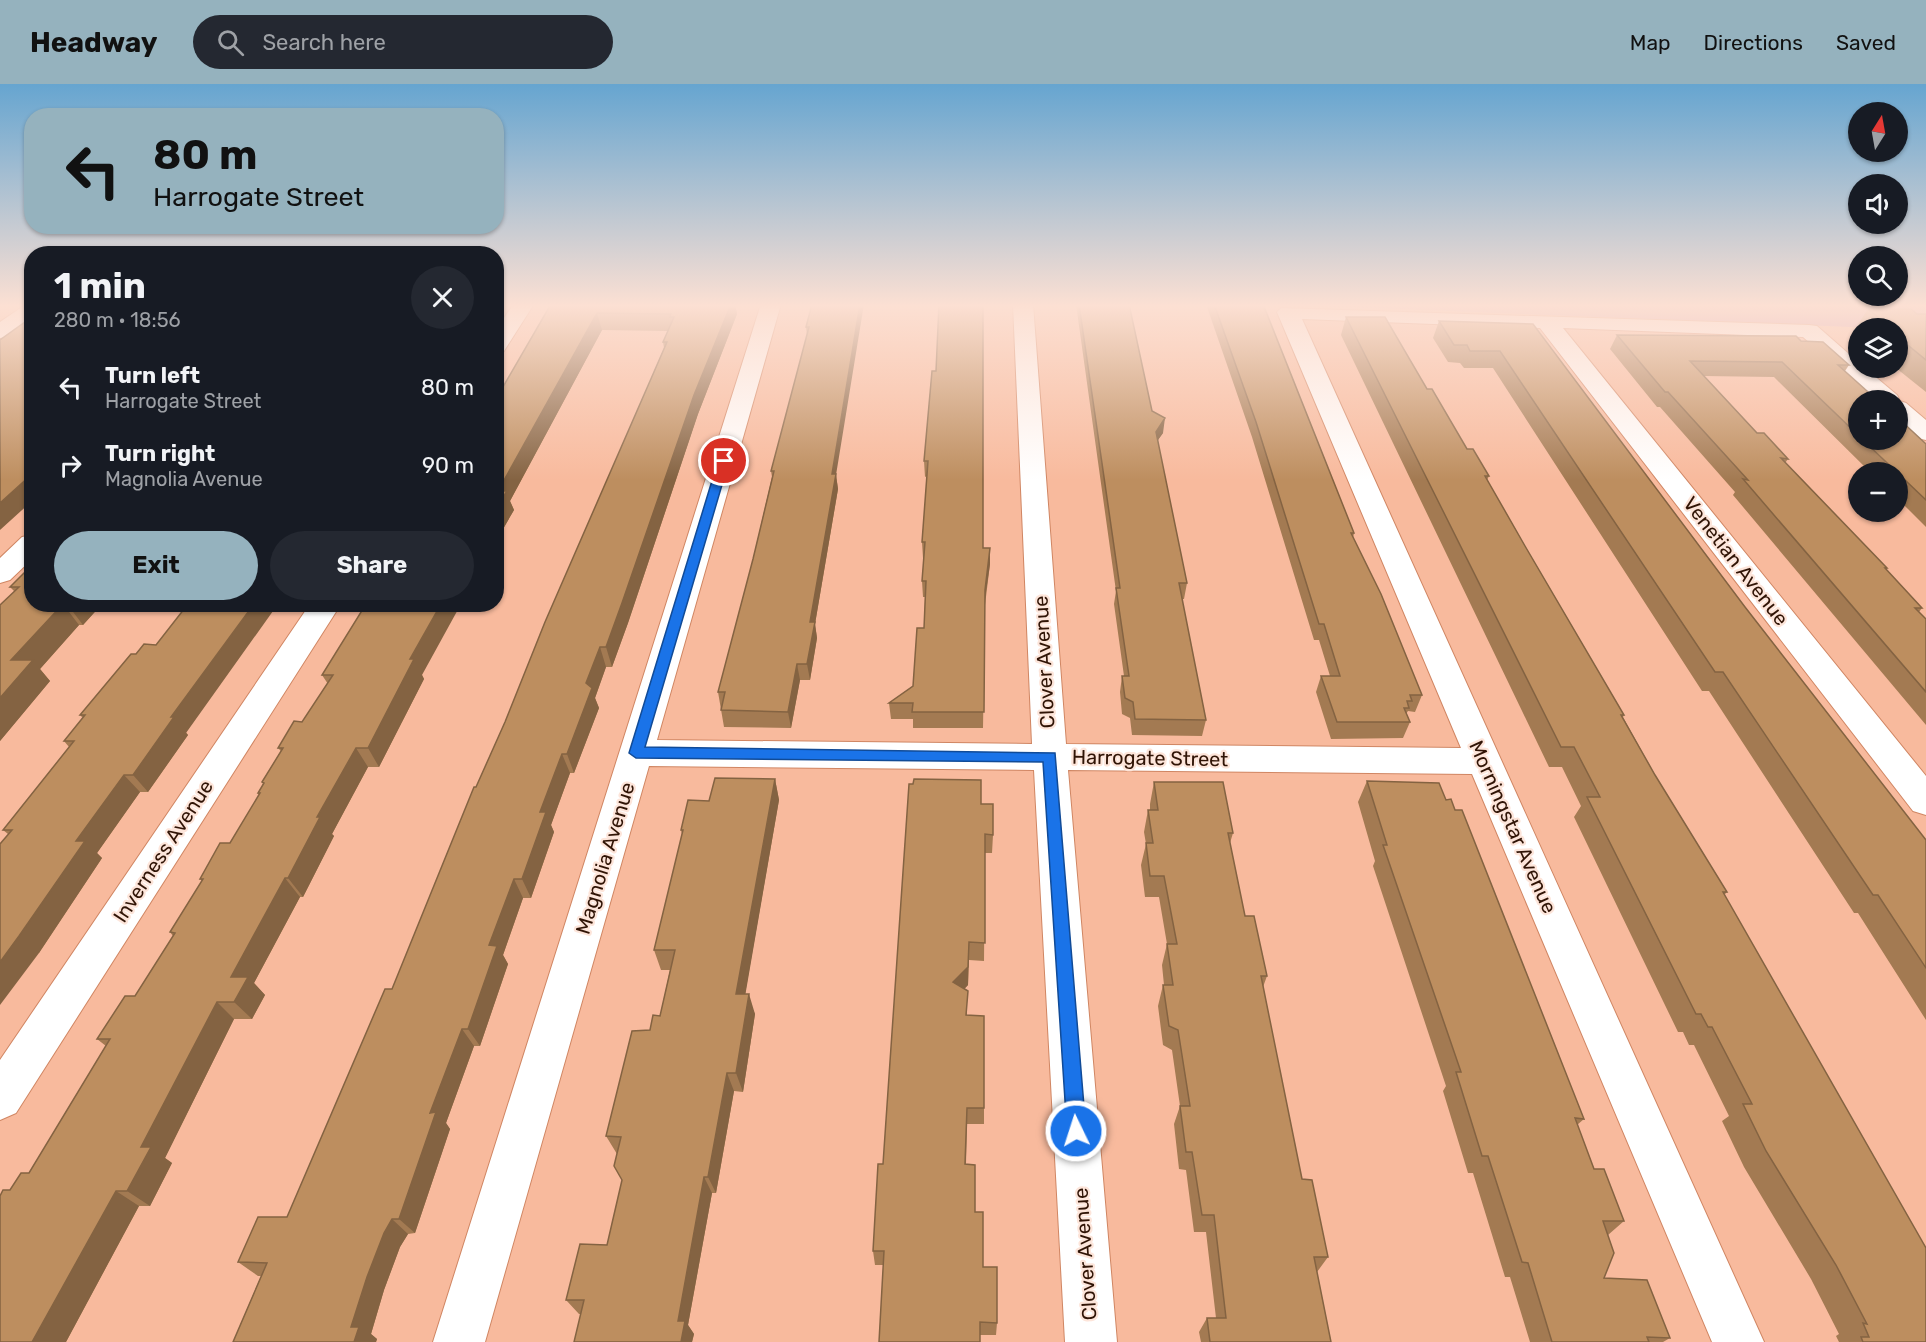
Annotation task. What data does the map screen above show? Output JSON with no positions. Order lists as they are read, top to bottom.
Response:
{
  "streets": {
    "street": [
      "Venetian Avenue",
      "Clover Avenue",
      "Harrogate Street",
      "Morningstar Avenue",
      "Inverness Avenue",
      "Magnolia Avenue"
    ]
  },
  "crossings": [
    ["Clover Avenue", "Harrogate Street"],
    ["Harrogate Street", "Morningstar Avenue"],
    ["Harrogate Street", "Magnolia Avenue"]
  ],
  "north": "top",
  "page": {
    "header": "Headway",
    "search": "Search here",
    "nav": ["Map", "Directions", "Saved"],
    "map_buttons": ["+", "−"],
    "turn": ["80 m", "Harrogate Street"],
    "heading": ["1 min", "280 m · 18:56"],
    "list": [
      {
        "name": "Turn left",
        "note": "Harrogate Street",
        "value": "80 m"
      },
      {
        "name": "Turn right",
        "note": "Magnolia Avenue",
        "value": "90 m"
      }
    ],
    "buttons": ["Exit", "Share"]
  }
}
